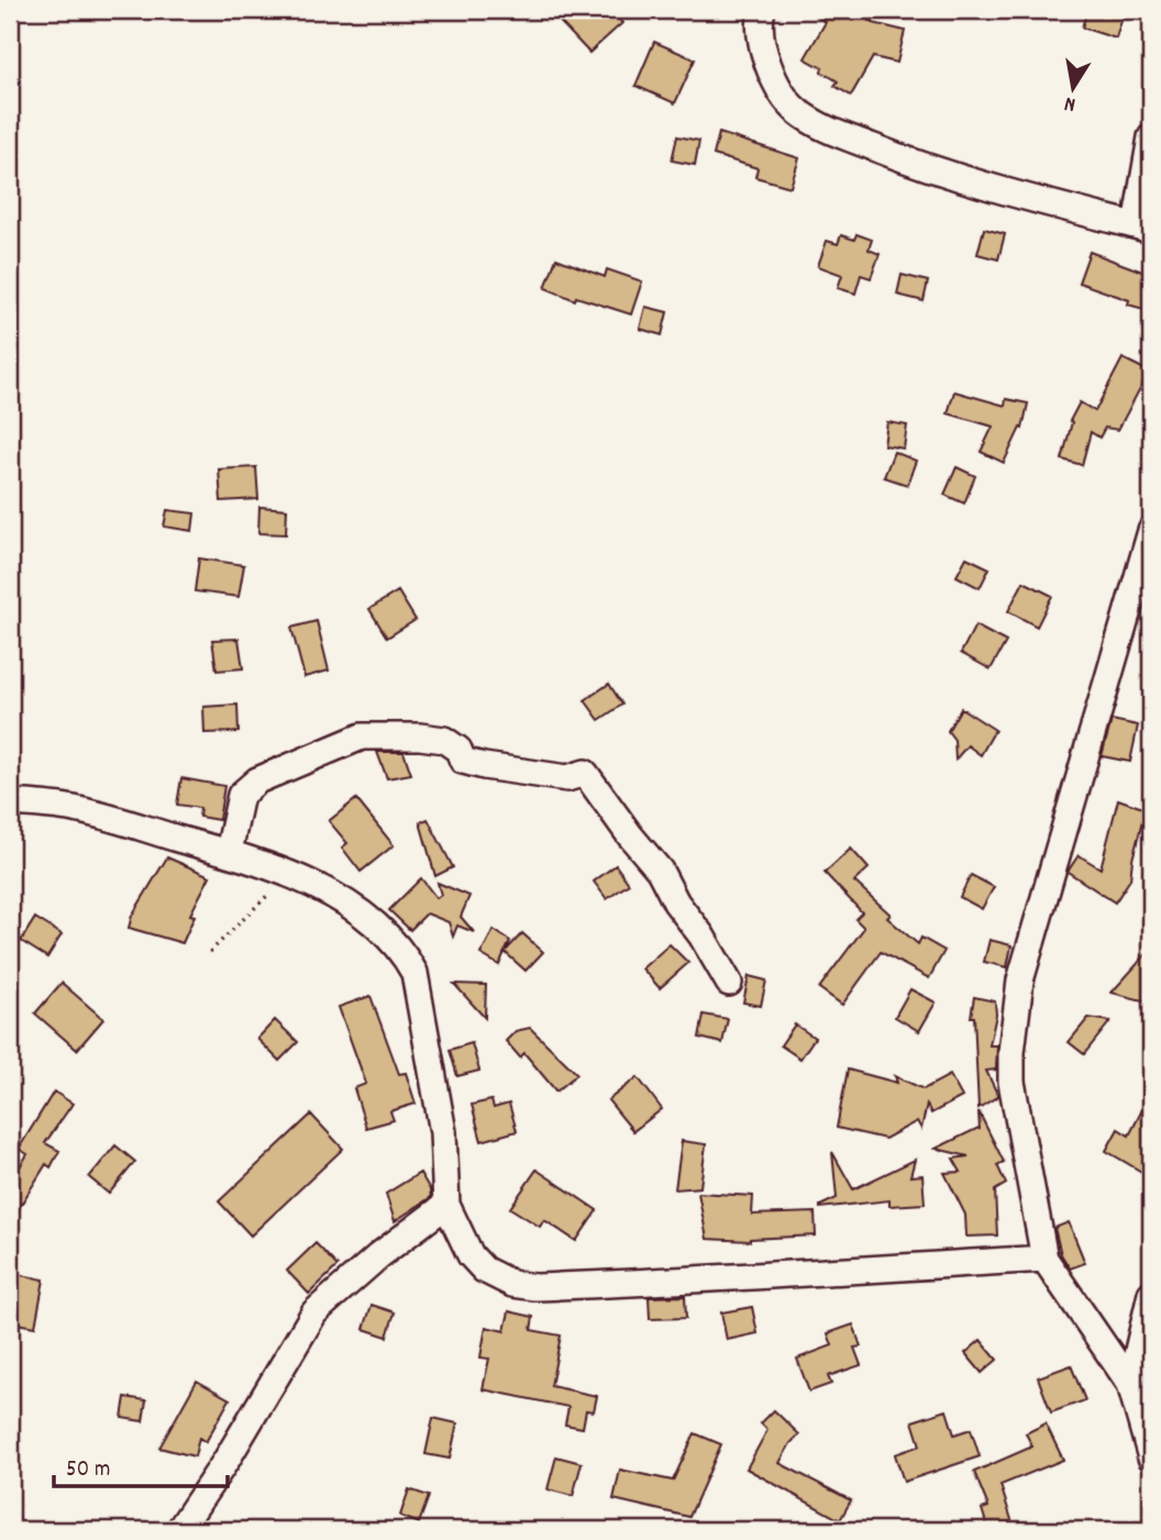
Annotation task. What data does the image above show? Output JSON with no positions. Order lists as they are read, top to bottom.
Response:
{
  "scale_bar": "50 m",
  "north": "bottom"
}
